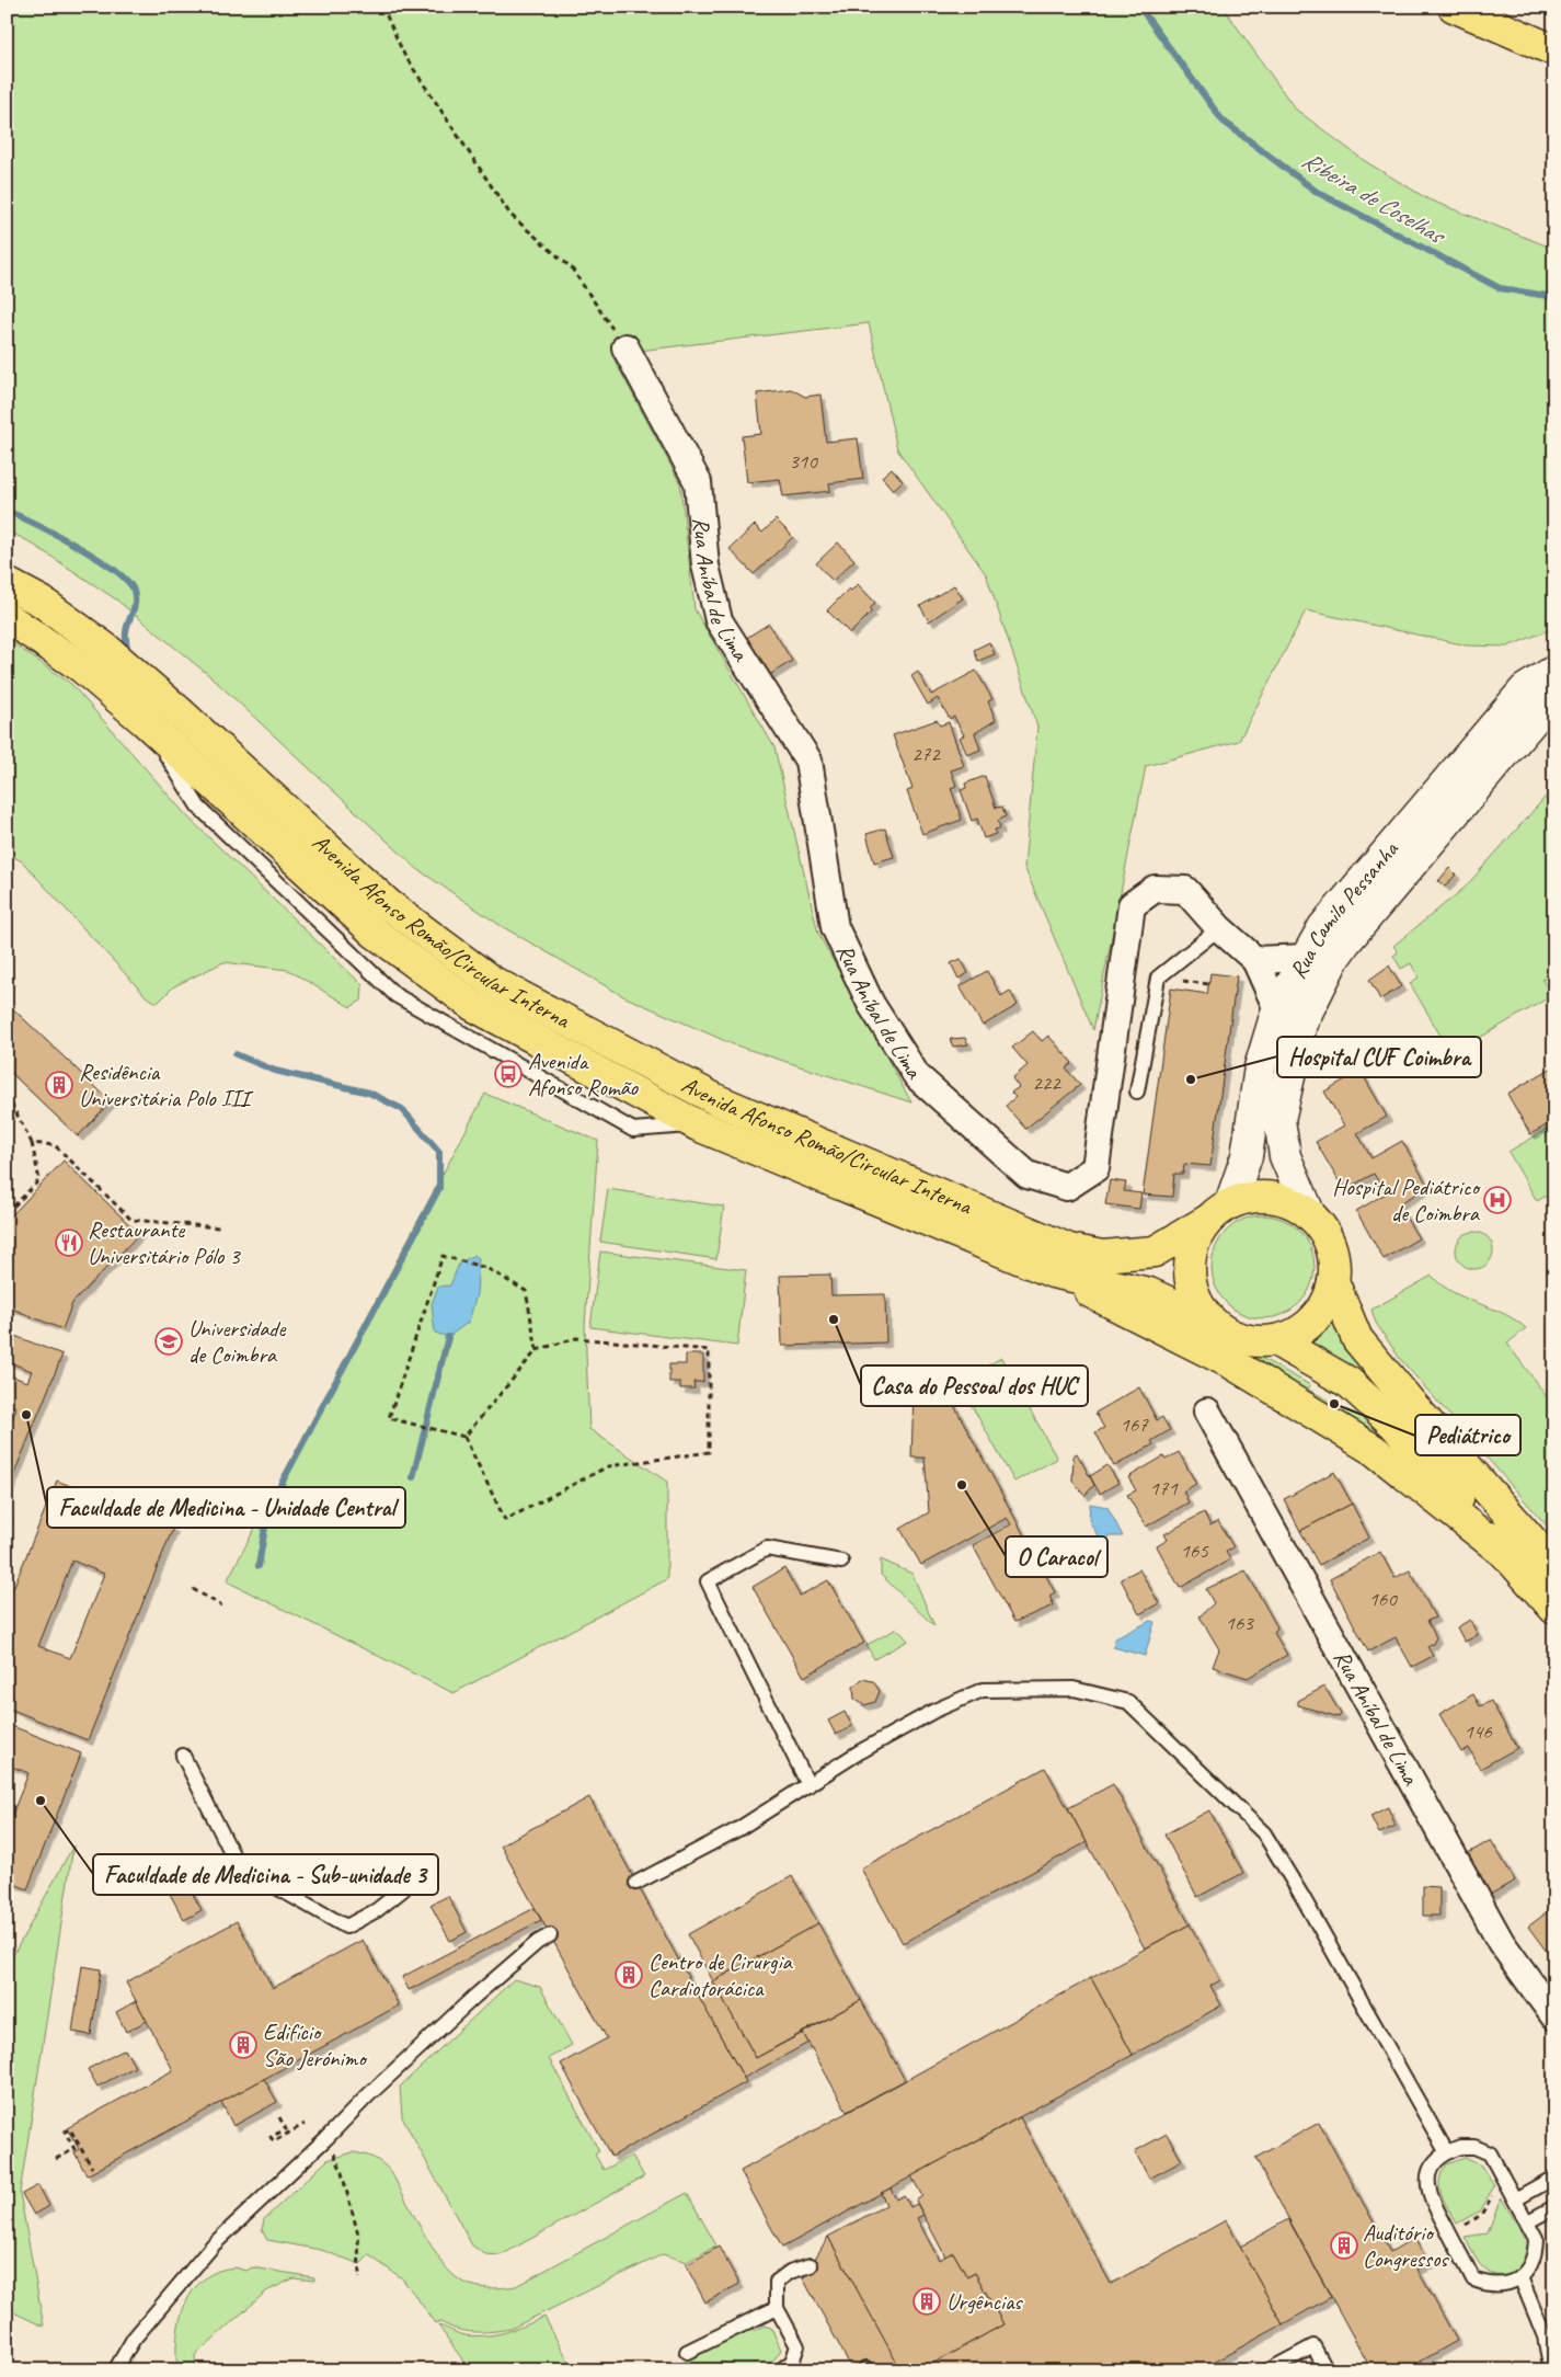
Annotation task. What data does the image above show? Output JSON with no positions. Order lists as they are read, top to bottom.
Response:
{
  "streets": {
    "main road": ["Avenida Afonso Romão/Circular Interna"],
    "street": ["Rua Aníbal de Lima", "Rua Camilo Pessanha"]
  },
  "crossings": [
    ["Rua Camilo Pessanha", "Avenida Afonso Romão/Circular Interna"]
  ],
  "water": ["Ribeira de Coselhas"],
  "places": {
    "bus stop": ["Avenida Afonso Romão"],
    "other": [
      "Hospital CUF Coimbra",
      "Casa do Pessoal dos HUC",
      "Pediátrico",
      "Faculdade de Medicina - Unidade Central",
      "O Caracol",
      "Faculdade de Medicina - Sub-unidade 3"
    ],
    "building": [
      "Residência Universitária Polo III",
      "Centro de Cirurgia Cardiotorácica",
      "Edifício São Jerónimo",
      "Auditório Congressos",
      "Urgências"
    ],
    "hospital": ["Hospital Pediátrico de Coimbra"],
    "restaurant": ["Restaurante Universitário Pólo 3"],
    "school or university": ["Universidade de Coimbra"]
  },
  "house_numbers": [
    "310",
    "272",
    "222",
    "167",
    "171",
    "165",
    "160",
    "163",
    "146"
  ]
}
